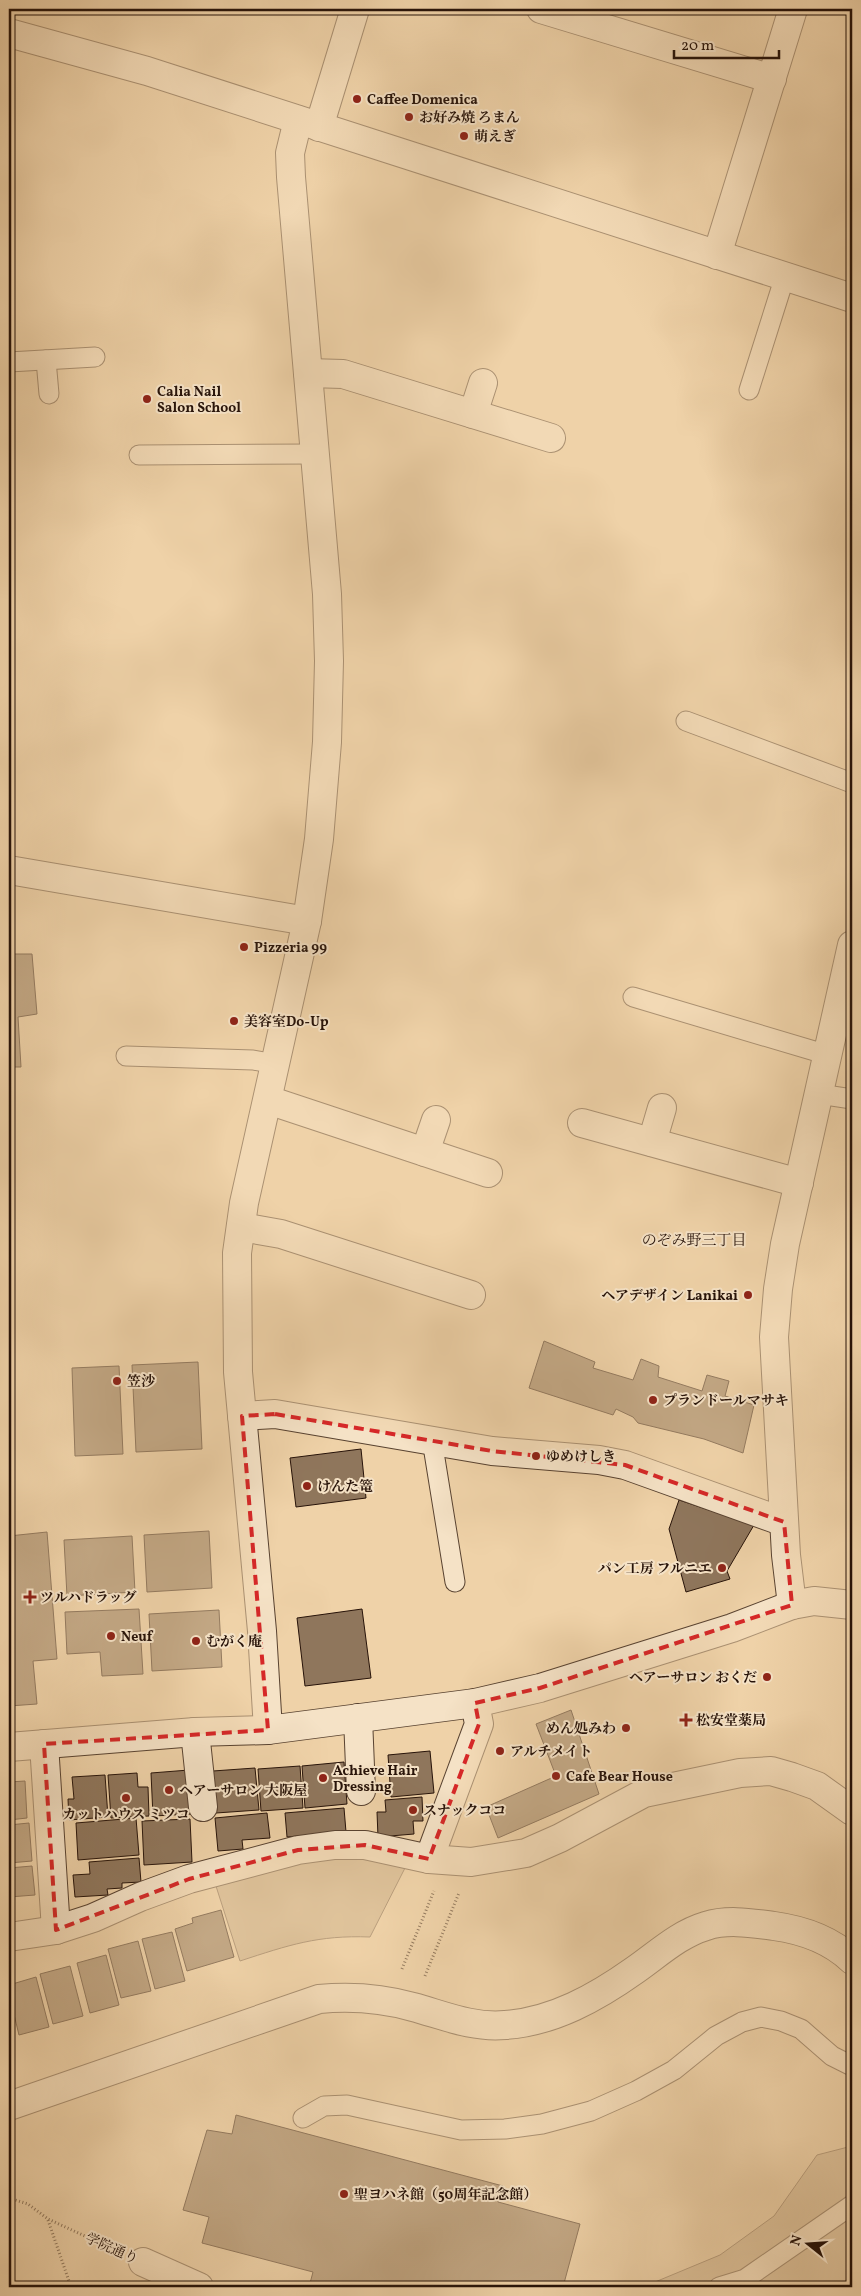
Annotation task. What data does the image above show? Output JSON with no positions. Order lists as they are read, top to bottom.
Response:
{
  "streets": {
    "street": ["学院通り"]
  },
  "districts": ["のぞみ野三丁目"],
  "places": {
    "other": [
      "Caffee Domenica",
      "お好み焼 ろまん",
      "萌えぎ",
      "Calia Nail Salon School",
      "Pizzeria 99",
      "美容室Do-Up",
      "ヘアデザイン Lanikai",
      "笠沙",
      "プランドールマサキ",
      "ゆめけしき",
      "けんた篭",
      "パン工房 フルニエ",
      "Neuf",
      "むがく庵",
      "ヘアーサロン おくだ",
      "めん処みわ",
      "アルチメイト",
      "Cafe Bear House",
      "Achieve Hair Dressing",
      "ヘアーサロン 大阪屋",
      "カットハウス ミツコ",
      "スナックココ",
      "聖ヨハネ館（50周年記念館）"
    ],
    "health": ["ツルハドラッグ", "松安堂薬局"]
  },
  "scale_bar": "20 m",
  "north": "left"
}
